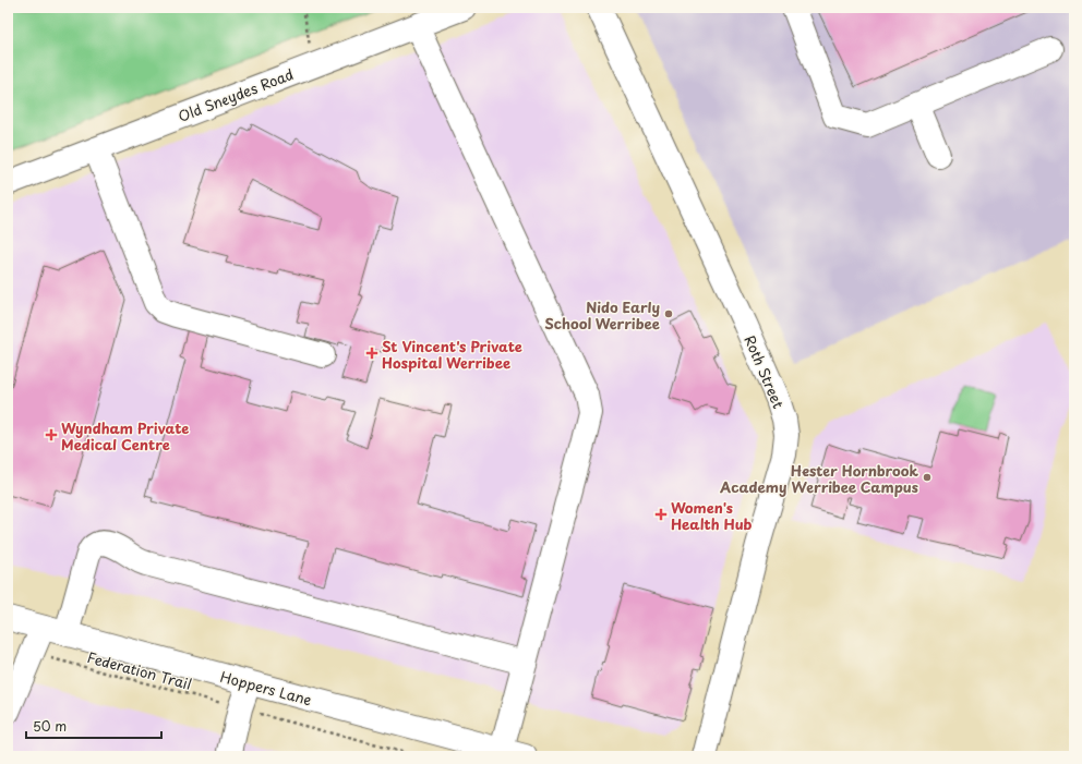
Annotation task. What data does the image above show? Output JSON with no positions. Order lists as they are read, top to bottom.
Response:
{
  "streets": {
    "street": ["Old Sneydes Road", "Roth Street", "Hoppers Lane"],
    "path": ["Federation Trail"]
  },
  "places": {
    "other": ["Nido Early School Werribee", "Hester Hornbrook Academy Werribee Campus"],
    "health": ["St Vincent's Private Hospital Werribee", "Wyndham Private Medical Centre", "Women's Health Hub"]
  },
  "scale_bar": "50 m"
}
